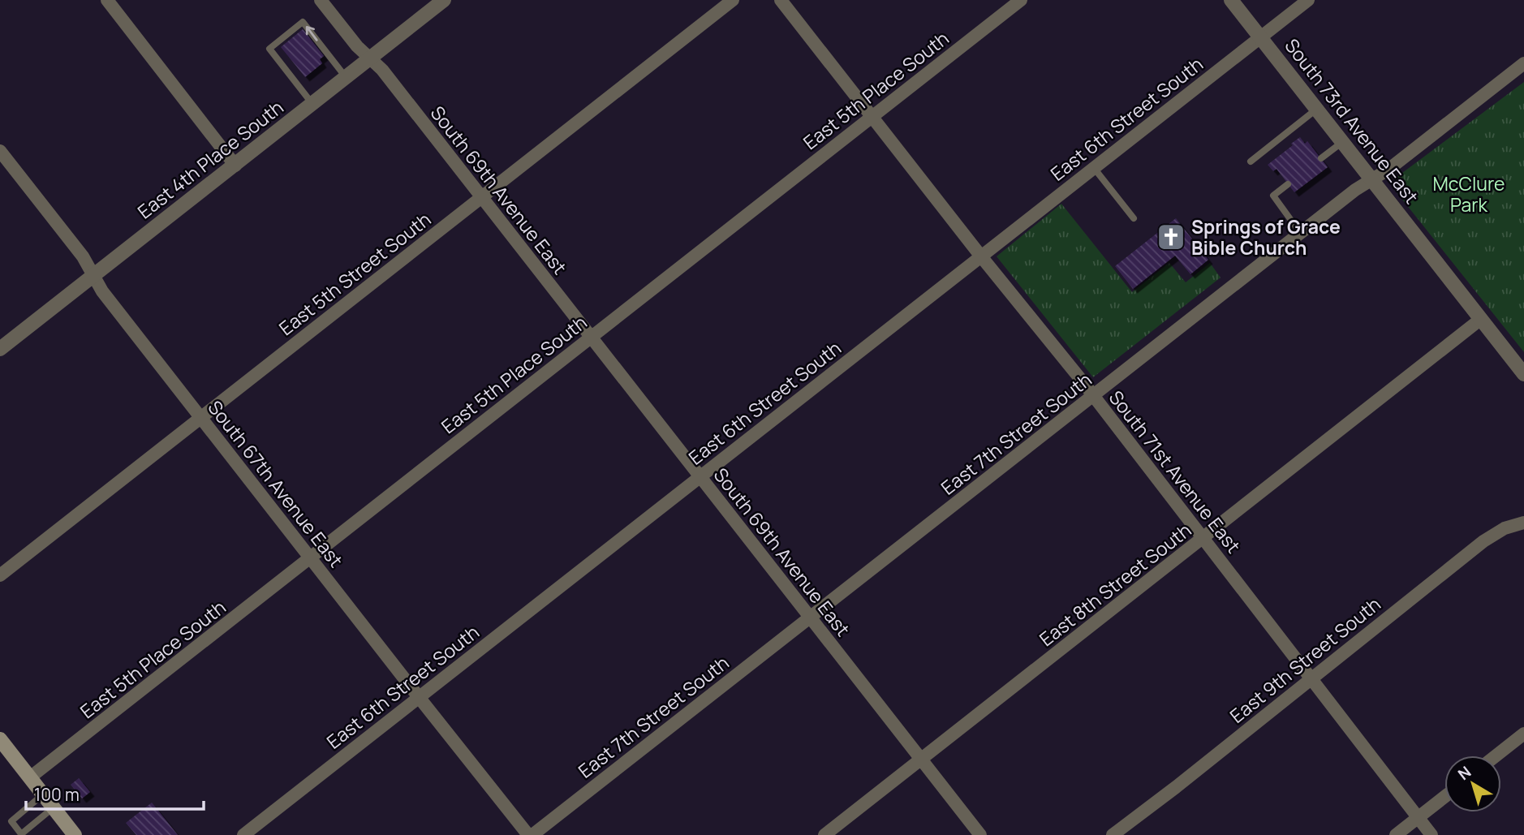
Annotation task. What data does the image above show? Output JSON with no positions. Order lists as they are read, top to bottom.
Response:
{
  "streets": {
    "street": [
      "East 5th Place South",
      "East 6th Street South",
      "South 73rd Avenue East",
      "East 4th Place South",
      "South 69th Avenue East",
      "East 5th Street South",
      "East 7th Street South",
      "South 71st Avenue East",
      "South 67th Avenue East",
      "East 8th Street South",
      "East 9th Street South"
    ]
  },
  "crossings": [
    ["East 5th Place South", "South 69th Avenue East"],
    ["East 5th Place South", "South 71st Avenue East"],
    ["East 5th Place South", "South 67th Avenue East"],
    ["East 6th Street South", "South 73rd Avenue East"],
    ["East 6th Street South", "South 69th Avenue East"],
    ["East 6th Street South", "South 71st Avenue East"],
    ["East 6th Street South", "South 67th Avenue East"],
    ["South 73rd Avenue East", "East 7th Street South"],
    ["South 73rd Avenue East", "East 8th Street South"],
    ["East 4th Place South", "South 69th Avenue East"],
    ["East 4th Place South", "South 67th Avenue East"],
    ["South 69th Avenue East", "East 5th Street South"],
    ["South 69th Avenue East", "East 7th Street South"],
    ["South 69th Avenue East", "East 8th Street South"],
    ["East 5th Street South", "South 67th Avenue East"],
    ["East 7th Street South", "South 71st Avenue East"],
    ["East 7th Street South", "South 67th Avenue East"],
    ["South 71st Avenue East", "East 8th Street South"],
    ["South 71st Avenue East", "East 9th Street South"]
  ],
  "parks": ["McClure Park"],
  "places": {
    "church": ["Springs of Grace Bible Church"]
  },
  "scale_bar": "100 m",
  "north": "top left"
}
